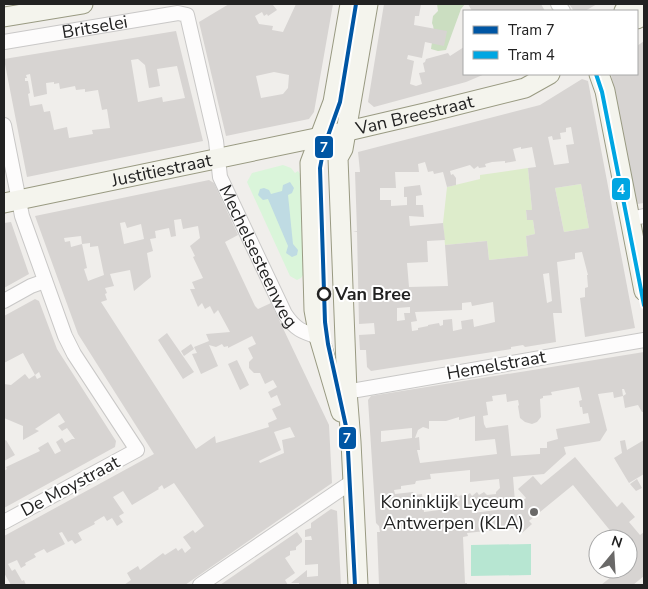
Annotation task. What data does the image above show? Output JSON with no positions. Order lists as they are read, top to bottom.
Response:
{
  "streets": {
    "main road": [
      "Britselei",
      "Van Breestraat",
      "Justitiestraat",
      "Mechelsesteenweg"
    ],
    "street": ["Hemelstraat", "De Moystraat"]
  },
  "crossings": [
    ["Britselei", "Mechelsesteenweg"],
    ["Van Breestraat", "Justitiestraat"],
    ["Van Breestraat", "Mechelsesteenweg"],
    ["Justitiestraat", "Mechelsesteenweg"],
    ["Mechelsesteenweg", "Hemelstraat"]
  ],
  "places": ["Van Bree", "Koninklijk Lyceum Antwerpen (KLA)"],
  "lines": ["tram line 7", "tram line 4"],
  "legend": ["Tram 7", "Tram 4"],
  "north": "top"
}
